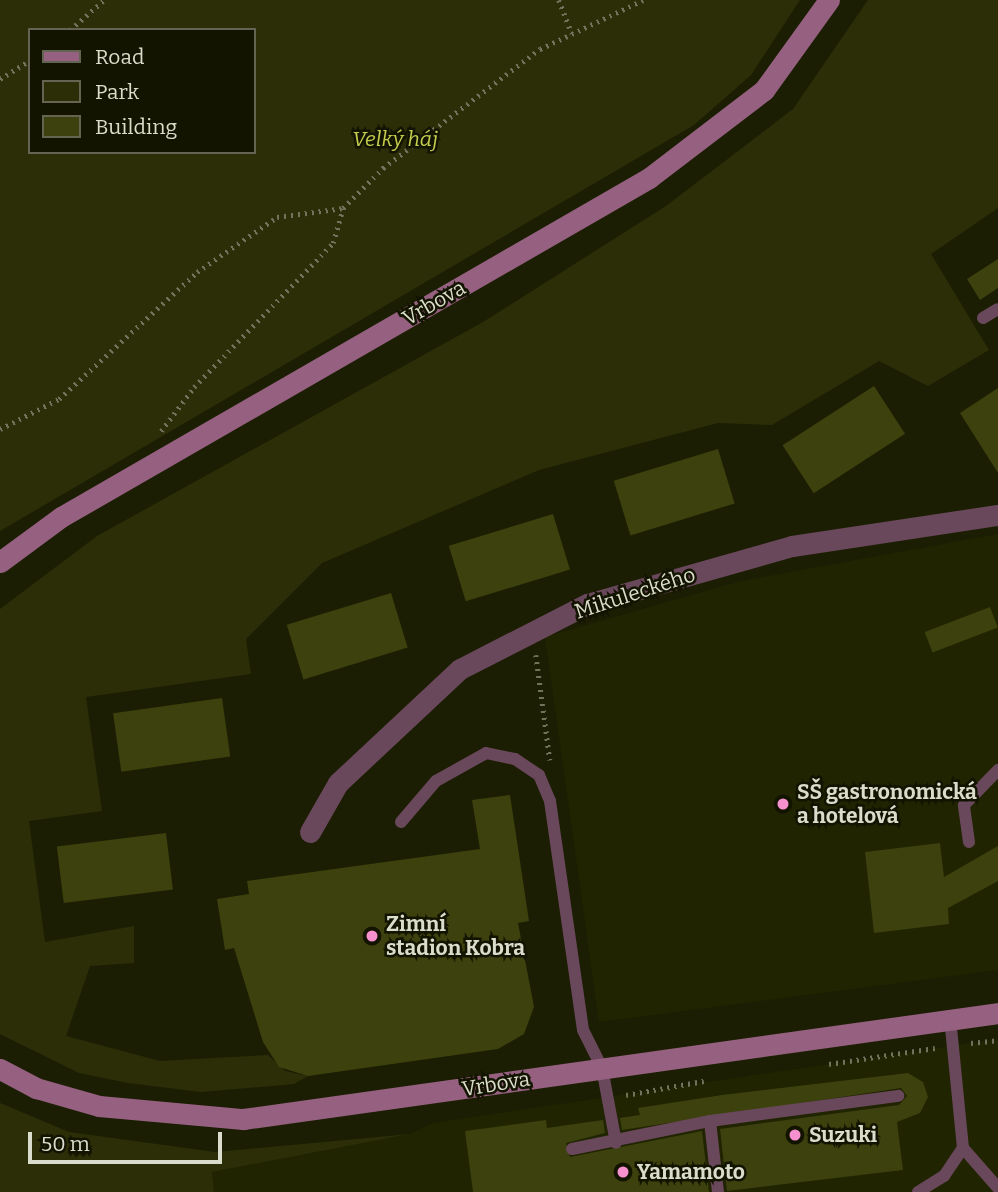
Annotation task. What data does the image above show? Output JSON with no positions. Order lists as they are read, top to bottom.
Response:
{
  "streets": {
    "main road": ["Vrbova"],
    "street": ["Mikuleckého"]
  },
  "parks": ["Velký háj"],
  "places": [
    "SŠ gastronomická a hotelová",
    "Zimní stadion Kobra",
    "Suzuki",
    "Yamamoto"
  ],
  "legend": ["Road", "Park", "Building"],
  "scale_bar": "50 m"
}
